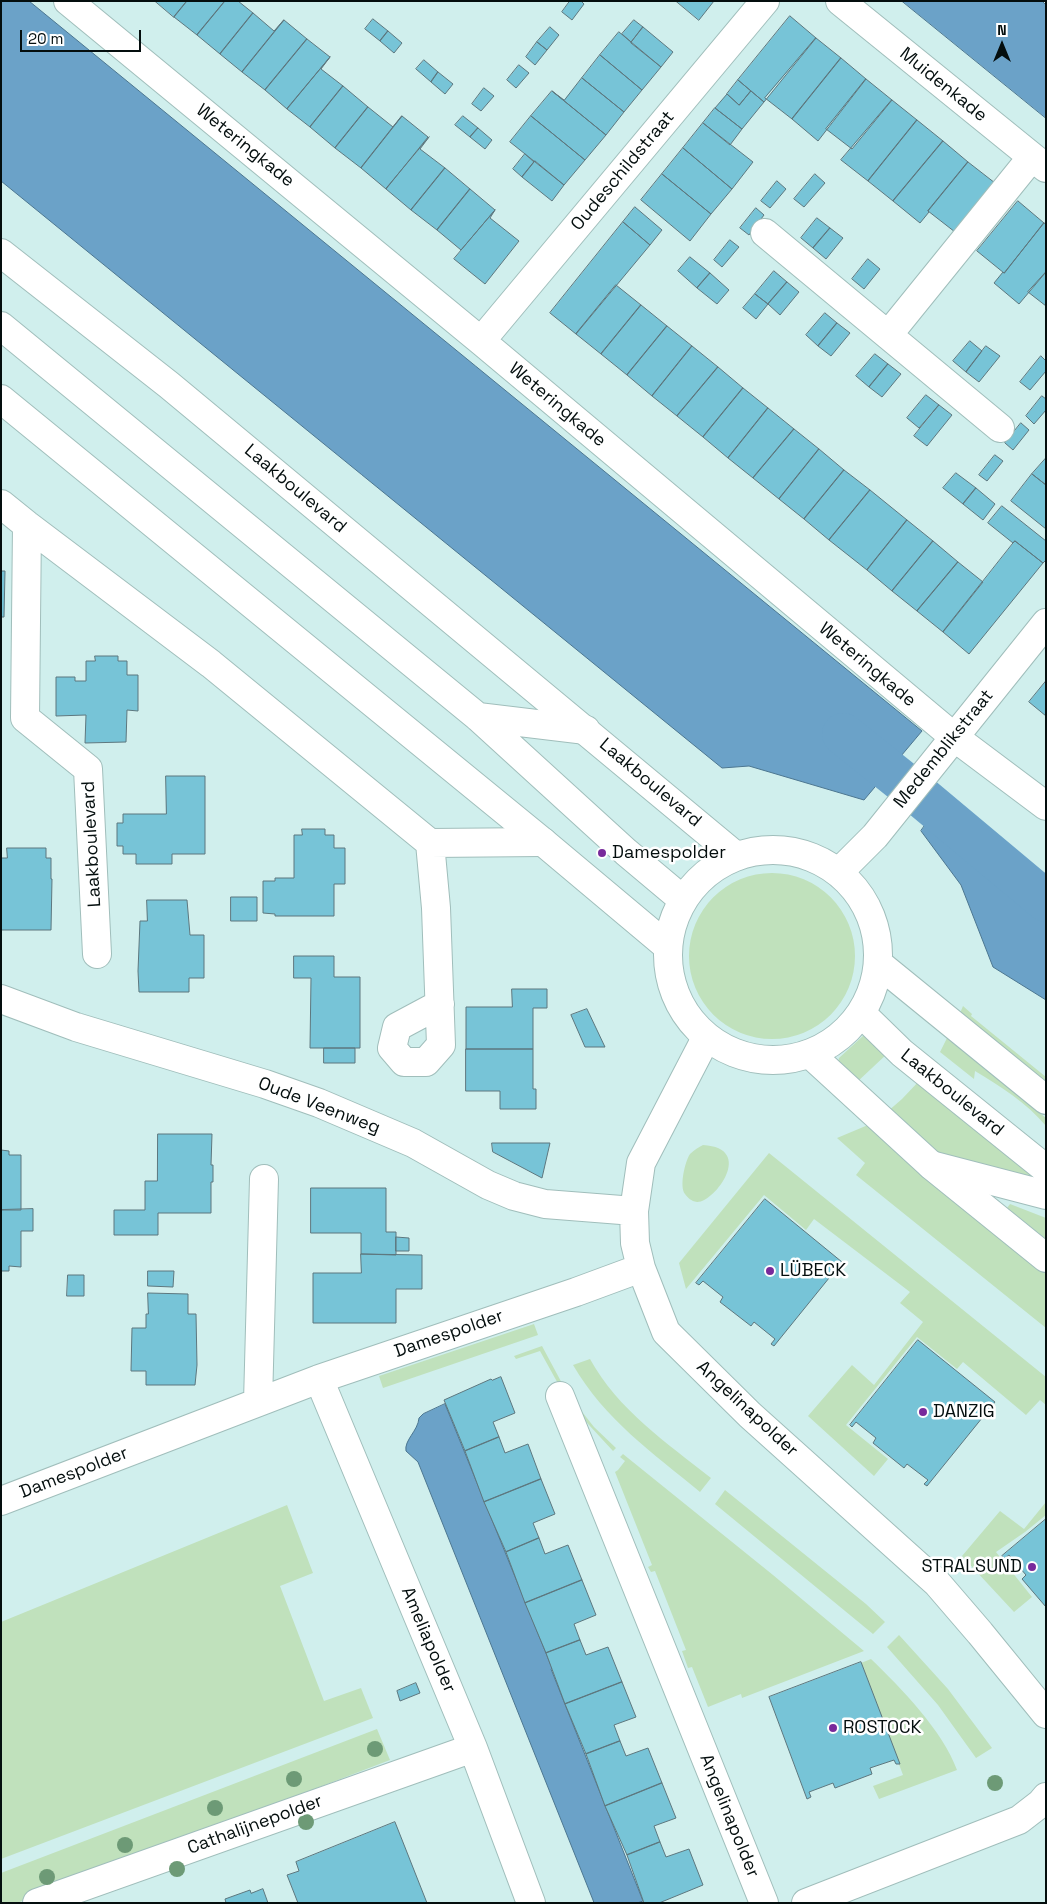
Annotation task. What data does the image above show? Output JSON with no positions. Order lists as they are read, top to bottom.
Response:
{
  "streets": {
    "street": [
      "Muidenkade",
      "Weteringkade",
      "Oudeschildstraat",
      "Laakboulevard",
      "Medemblikstraat",
      "Oude Veenweg",
      "Damespolder",
      "Angelinapolder",
      "Ameliapolder",
      "Cathalijnepolder"
    ]
  },
  "crossings": [
    ["Weteringkade", "Oudeschildstraat"],
    ["Weteringkade", "Medemblikstraat"],
    ["Oude Veenweg", "Angelinapolder"],
    ["Damespolder", "Angelinapolder"],
    ["Damespolder", "Ameliapolder"],
    ["Ameliapolder", "Cathalijnepolder"]
  ],
  "places": [
    "Damespolder",
    "LÜBECK",
    "DANZIG",
    "STRALSUND",
    "ROSTOCK"
  ],
  "scale_bar": "20 m",
  "north": "top"
}
